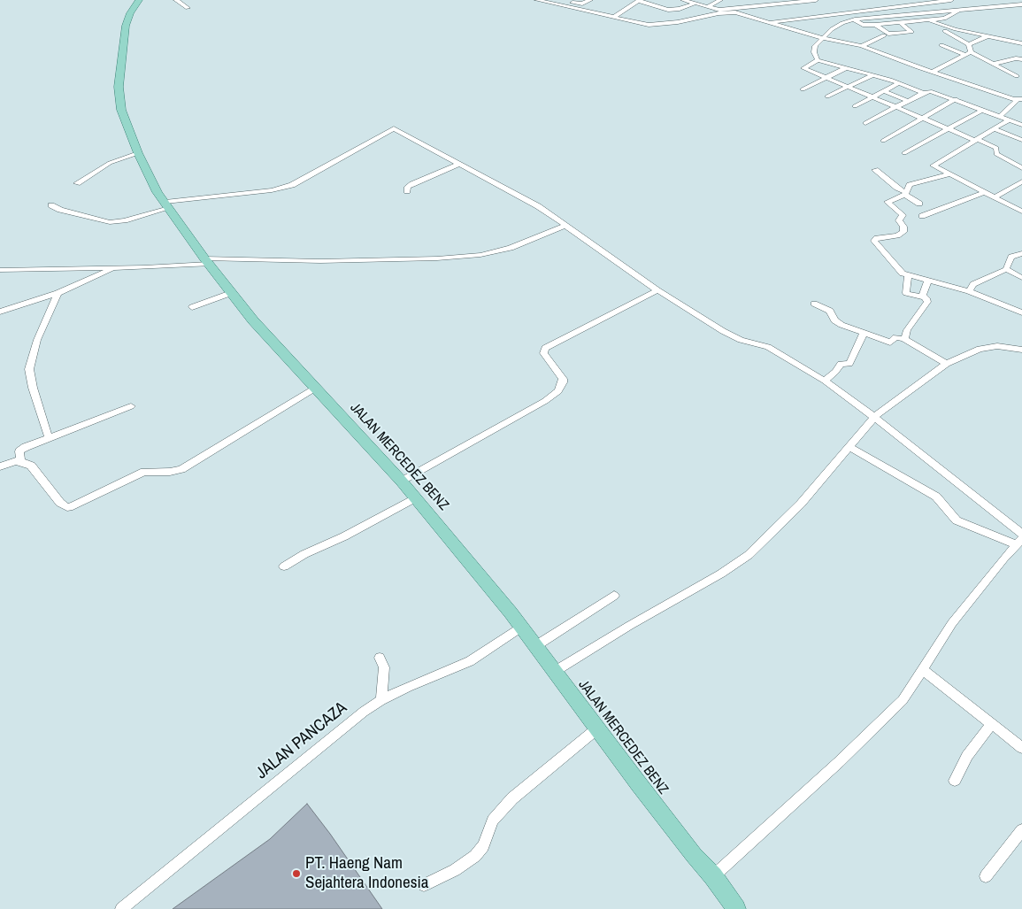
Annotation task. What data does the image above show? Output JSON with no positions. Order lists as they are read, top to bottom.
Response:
{
  "streets": {
    "main road": ["JALAN MERCEDEZ BENZ"],
    "street": ["JALAN PANCAZA"]
  },
  "crossings": [
    ["JALAN MERCEDEZ BENZ", "JALAN PANCAZA"]
  ],
  "places": ["PT. Haeng Nam Sejahtera Indonesia"]
}
